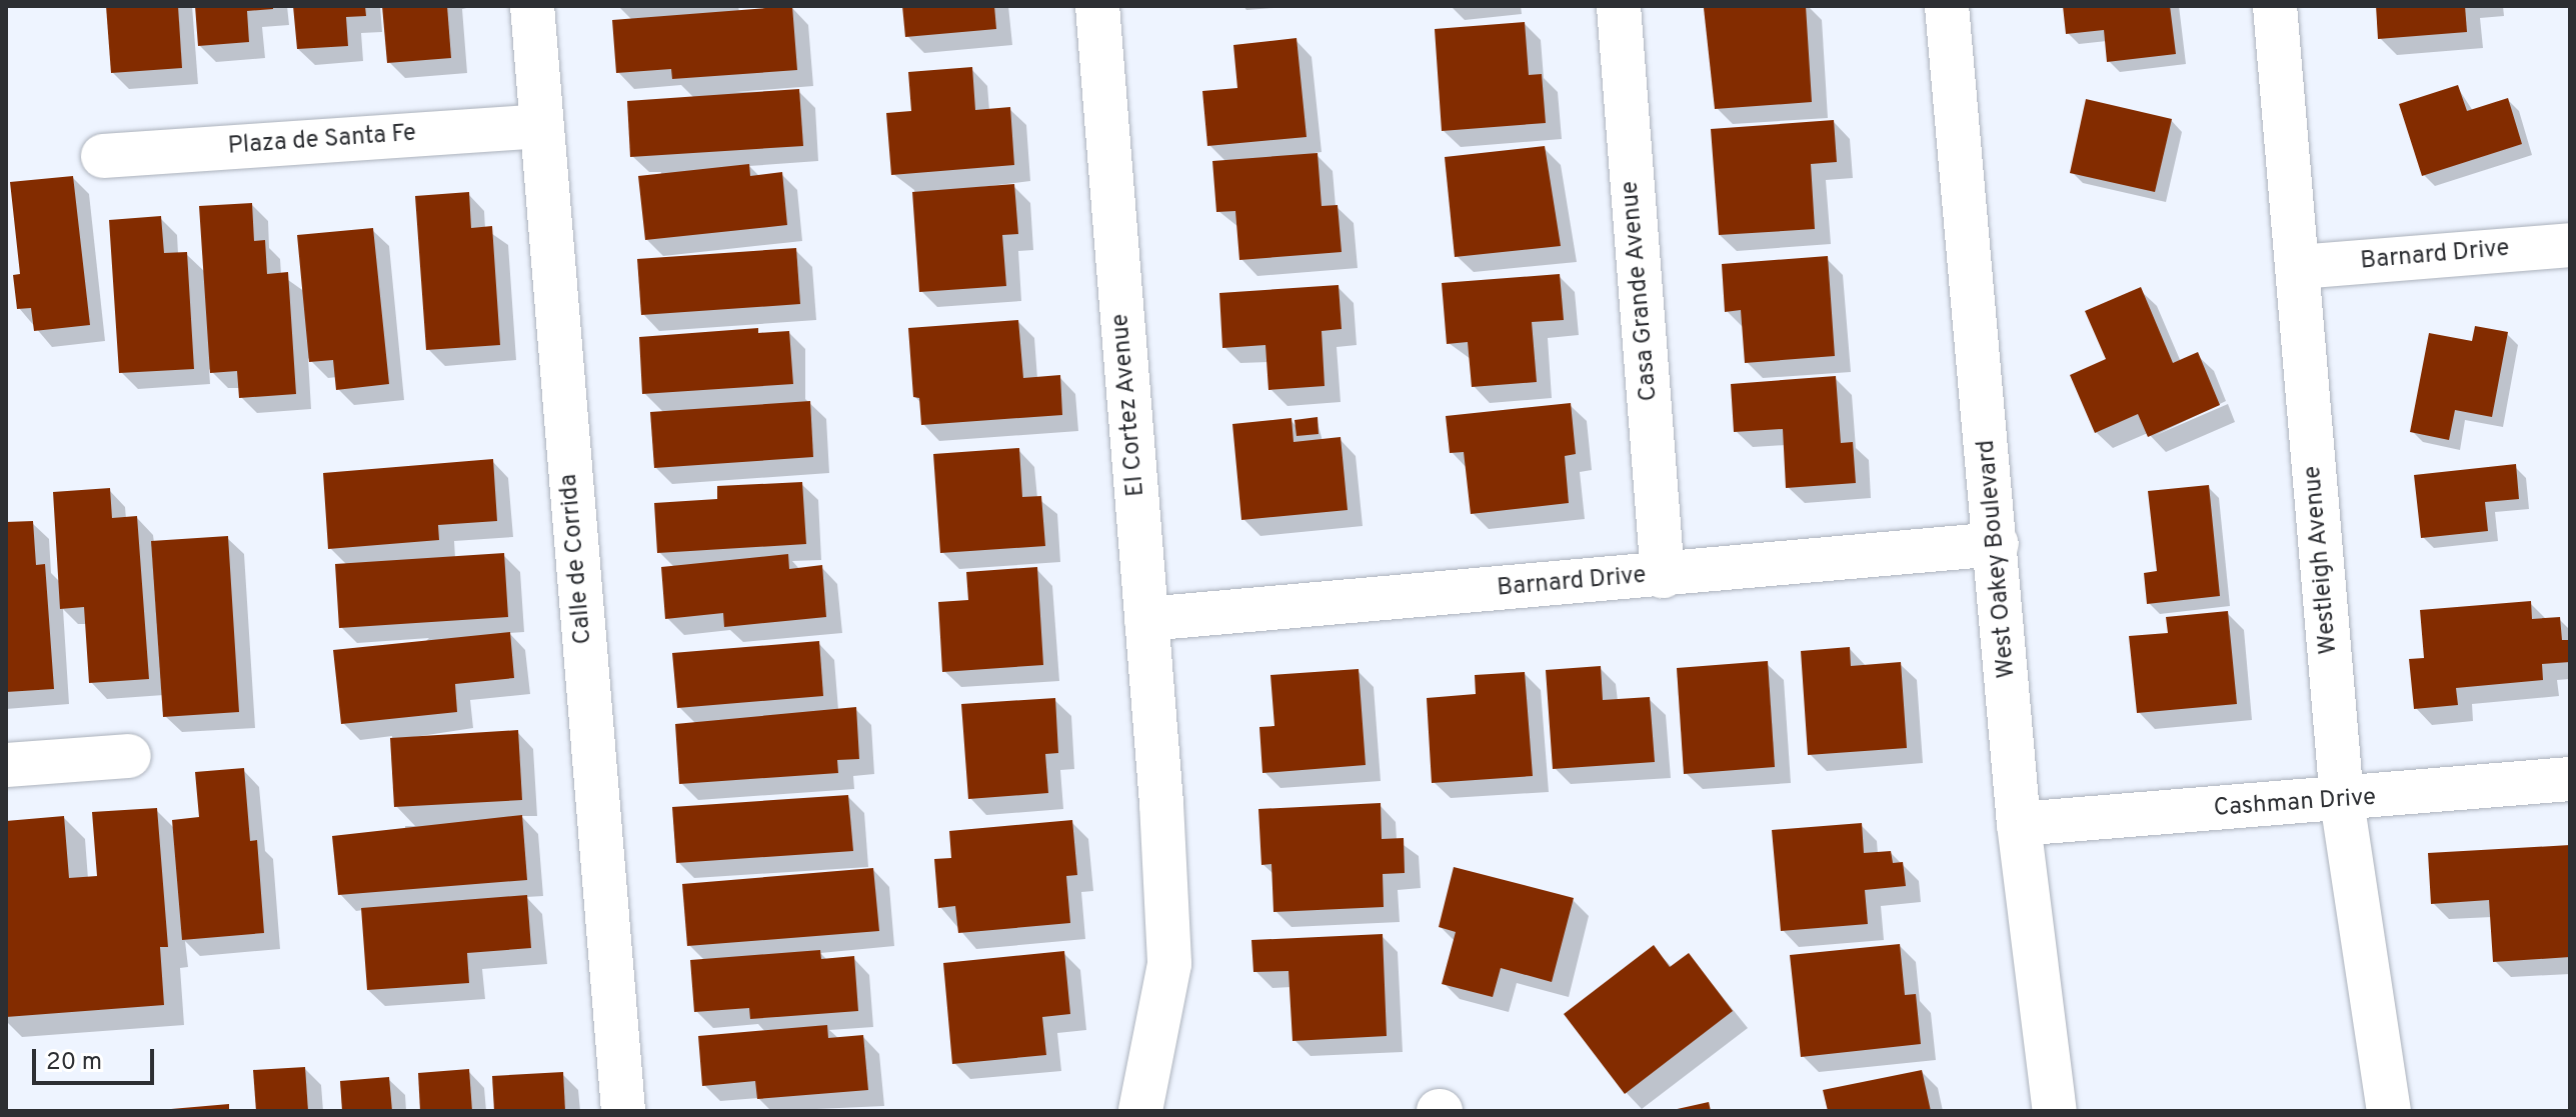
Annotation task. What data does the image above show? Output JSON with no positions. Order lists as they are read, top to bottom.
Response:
{
  "streets": {
    "street": [
      "Plaza de Santa Fe",
      "Barnard Drive",
      "Casa Grande Avenue",
      "El Cortez Avenue",
      "Calle de Corrida",
      "West Oakey Boulevard",
      "Westleigh Avenue",
      "Cashman Drive"
    ]
  },
  "crossings": [
    ["Plaza de Santa Fe", "Calle de Corrida"],
    ["Barnard Drive", "Casa Grande Avenue"],
    ["Barnard Drive", "El Cortez Avenue"],
    ["Barnard Drive", "West Oakey Boulevard"],
    ["Barnard Drive", "Westleigh Avenue"],
    ["West Oakey Boulevard", "Cashman Drive"],
    ["Westleigh Avenue", "Cashman Drive"]
  ],
  "scale_bar": "20 m"
}
